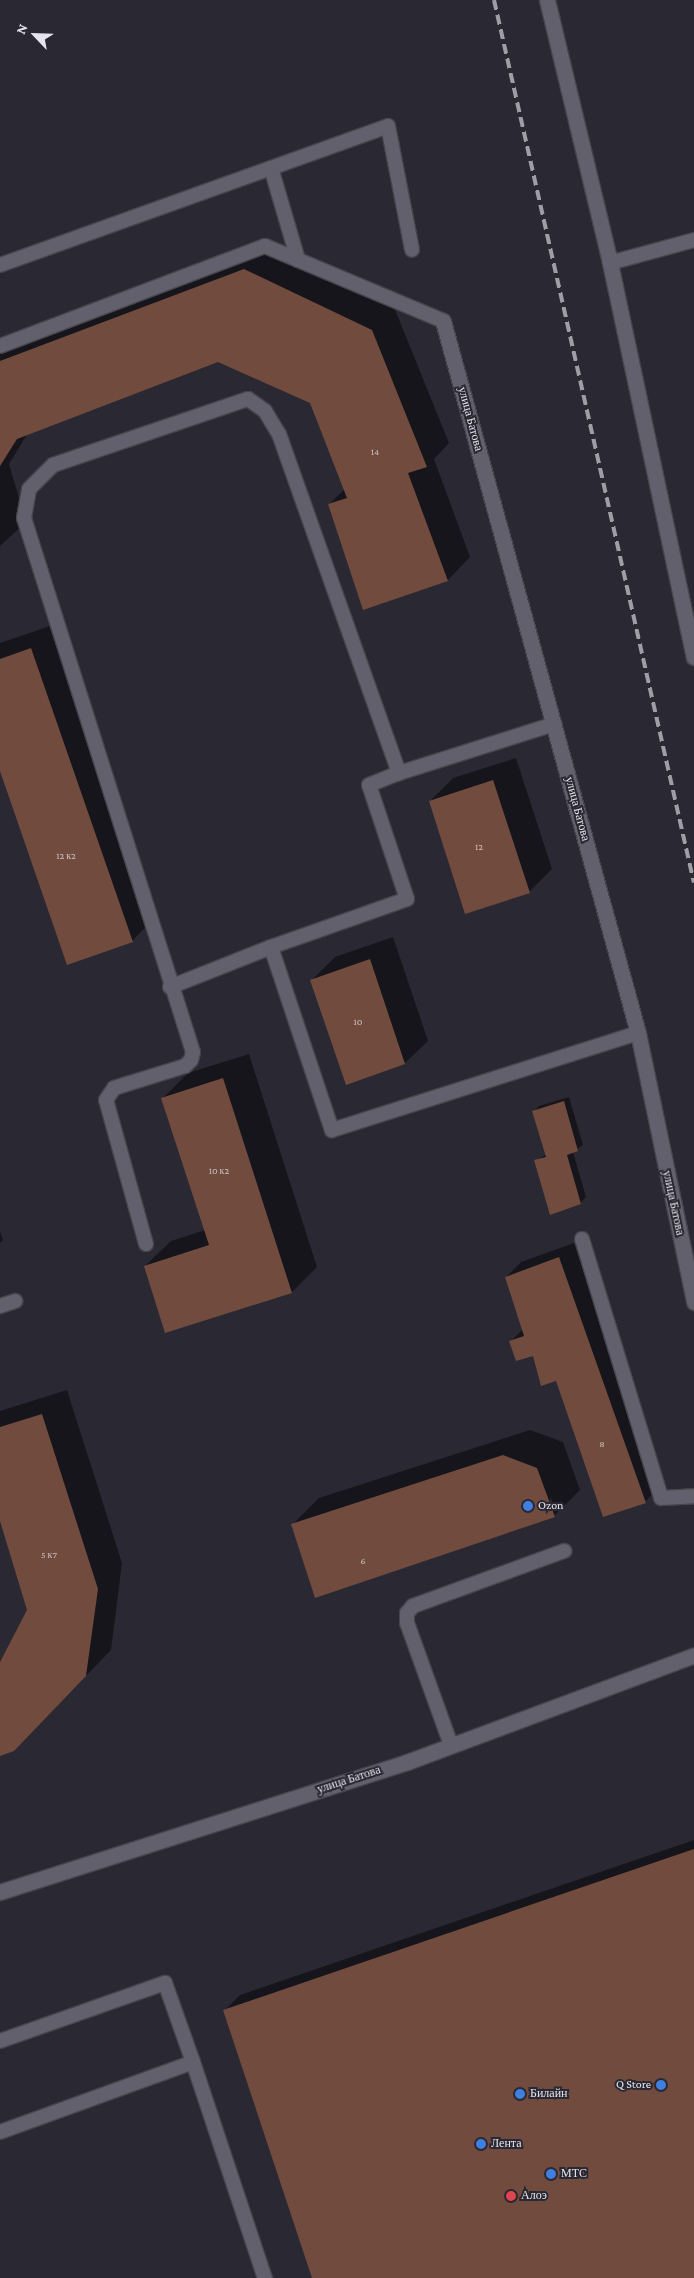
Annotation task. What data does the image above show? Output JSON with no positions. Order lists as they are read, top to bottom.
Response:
{
  "streets": {
    "street": ["улица Батова"]
  },
  "places": [
    "Ozon",
    "Q Store",
    "Билайн",
    "Лента",
    "МТС",
    "Алоэ"
  ],
  "house_numbers": [
    "14",
    "12",
    "12 к2",
    "10",
    "10 к2",
    "8",
    "5 к7",
    "6"
  ],
  "north": "top left"
}
